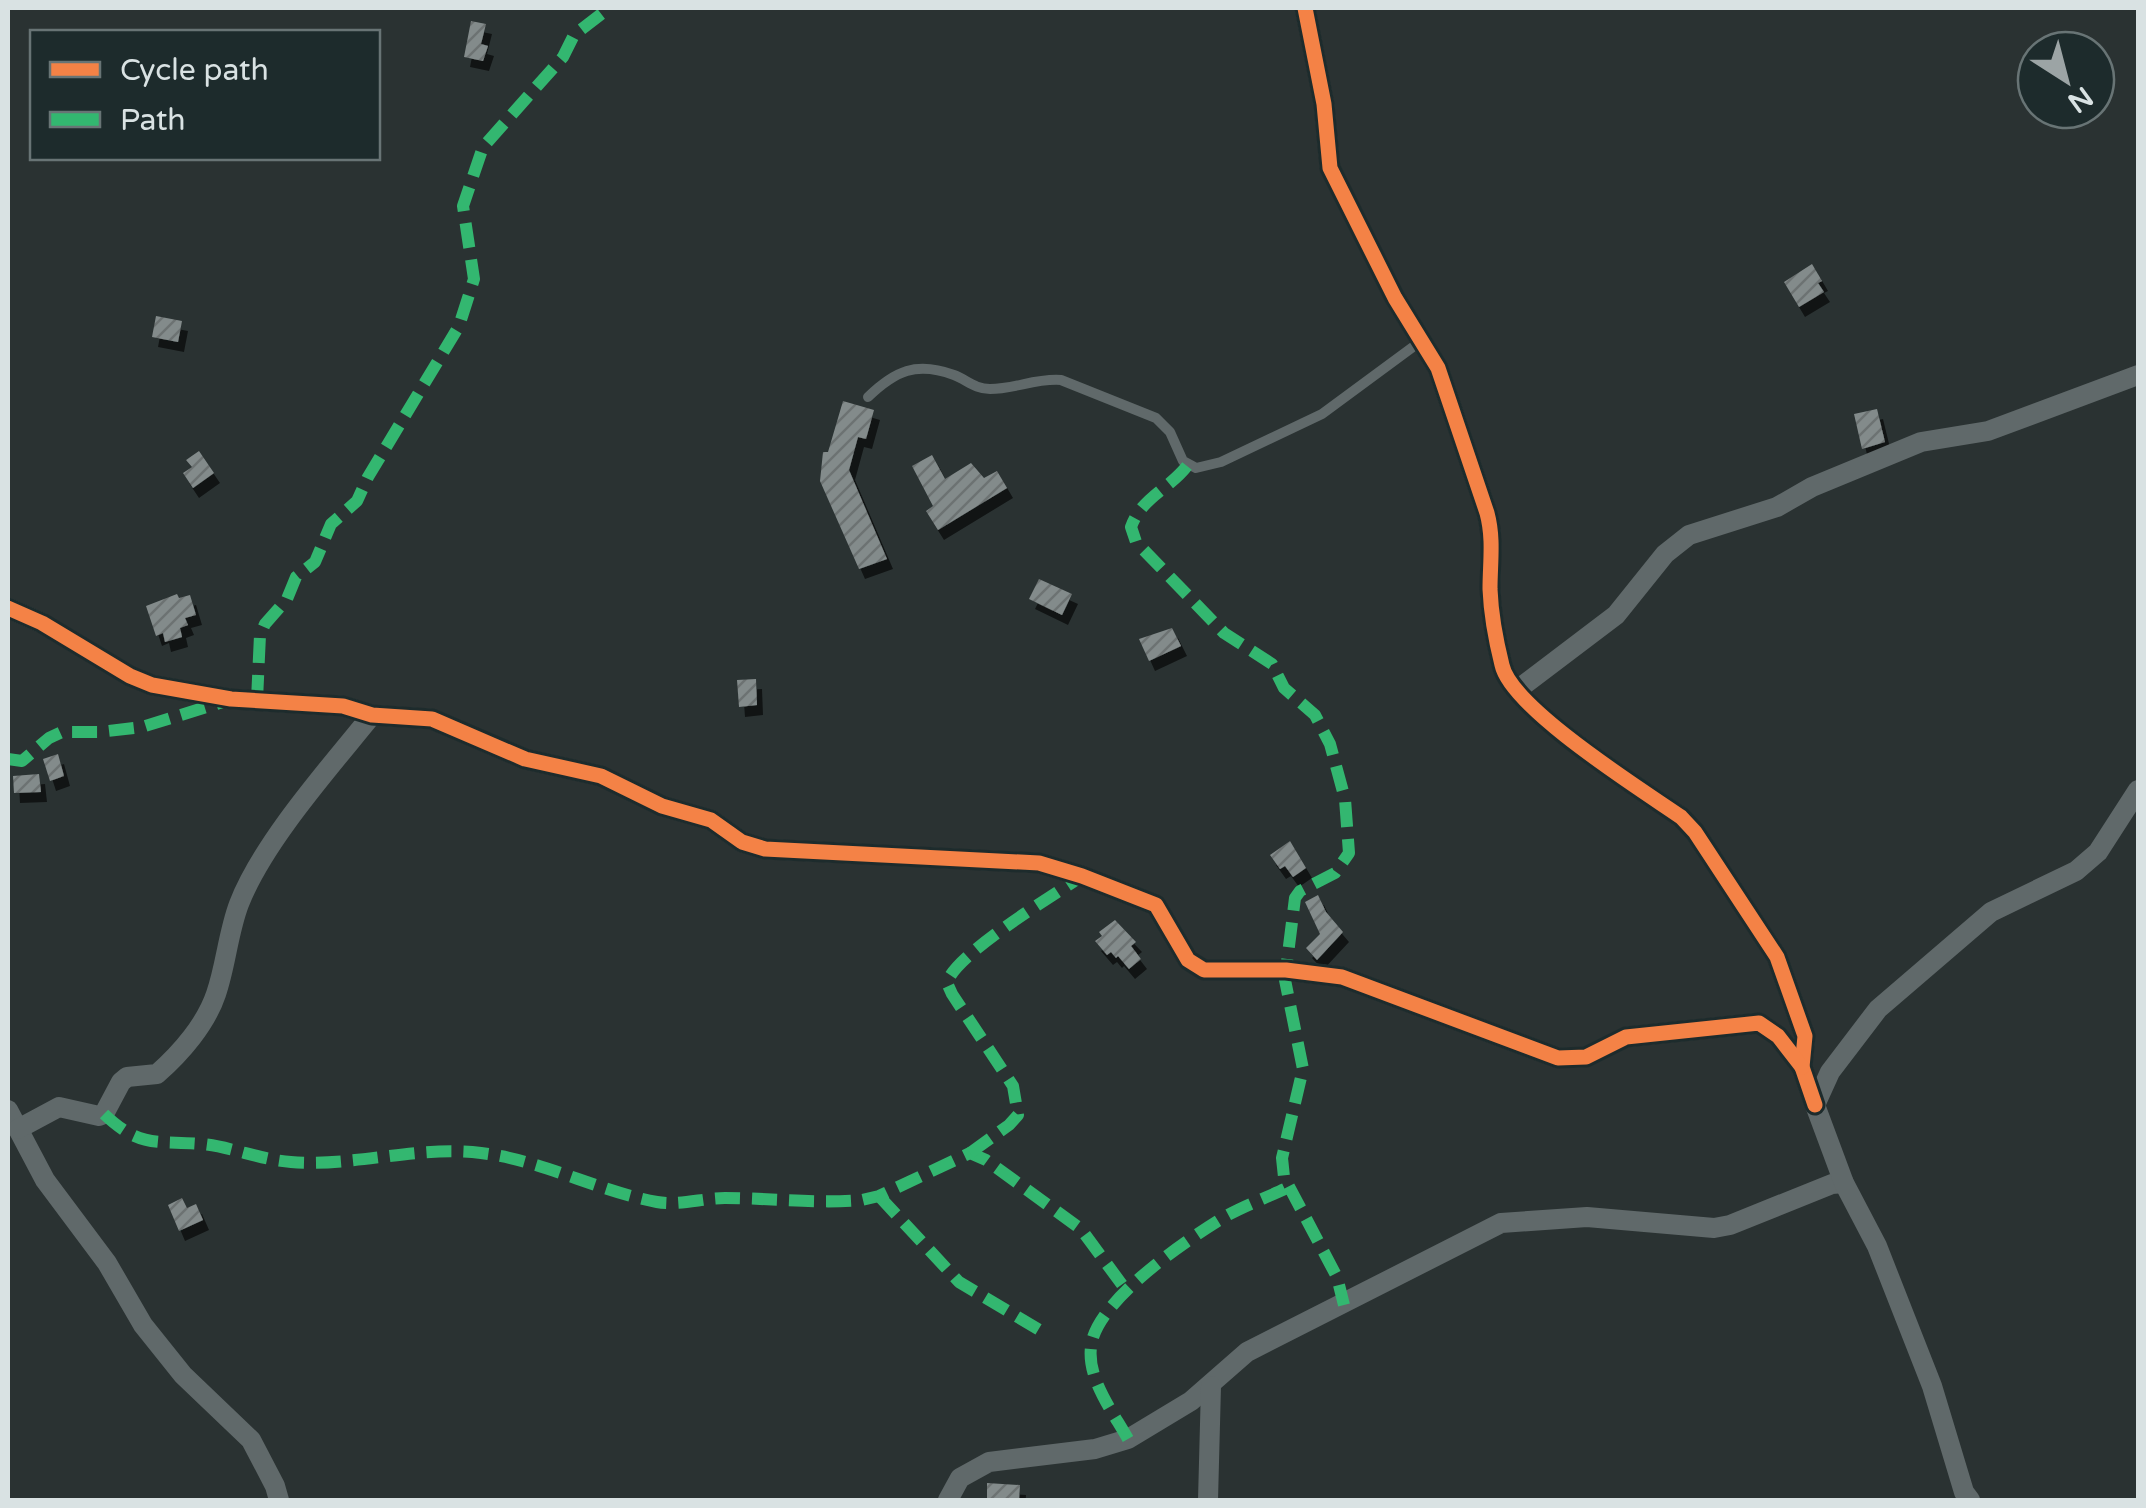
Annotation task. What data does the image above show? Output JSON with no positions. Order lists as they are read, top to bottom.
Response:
{
  "legend": ["Cycle path", "Path"],
  "north": "bottom right"
}
